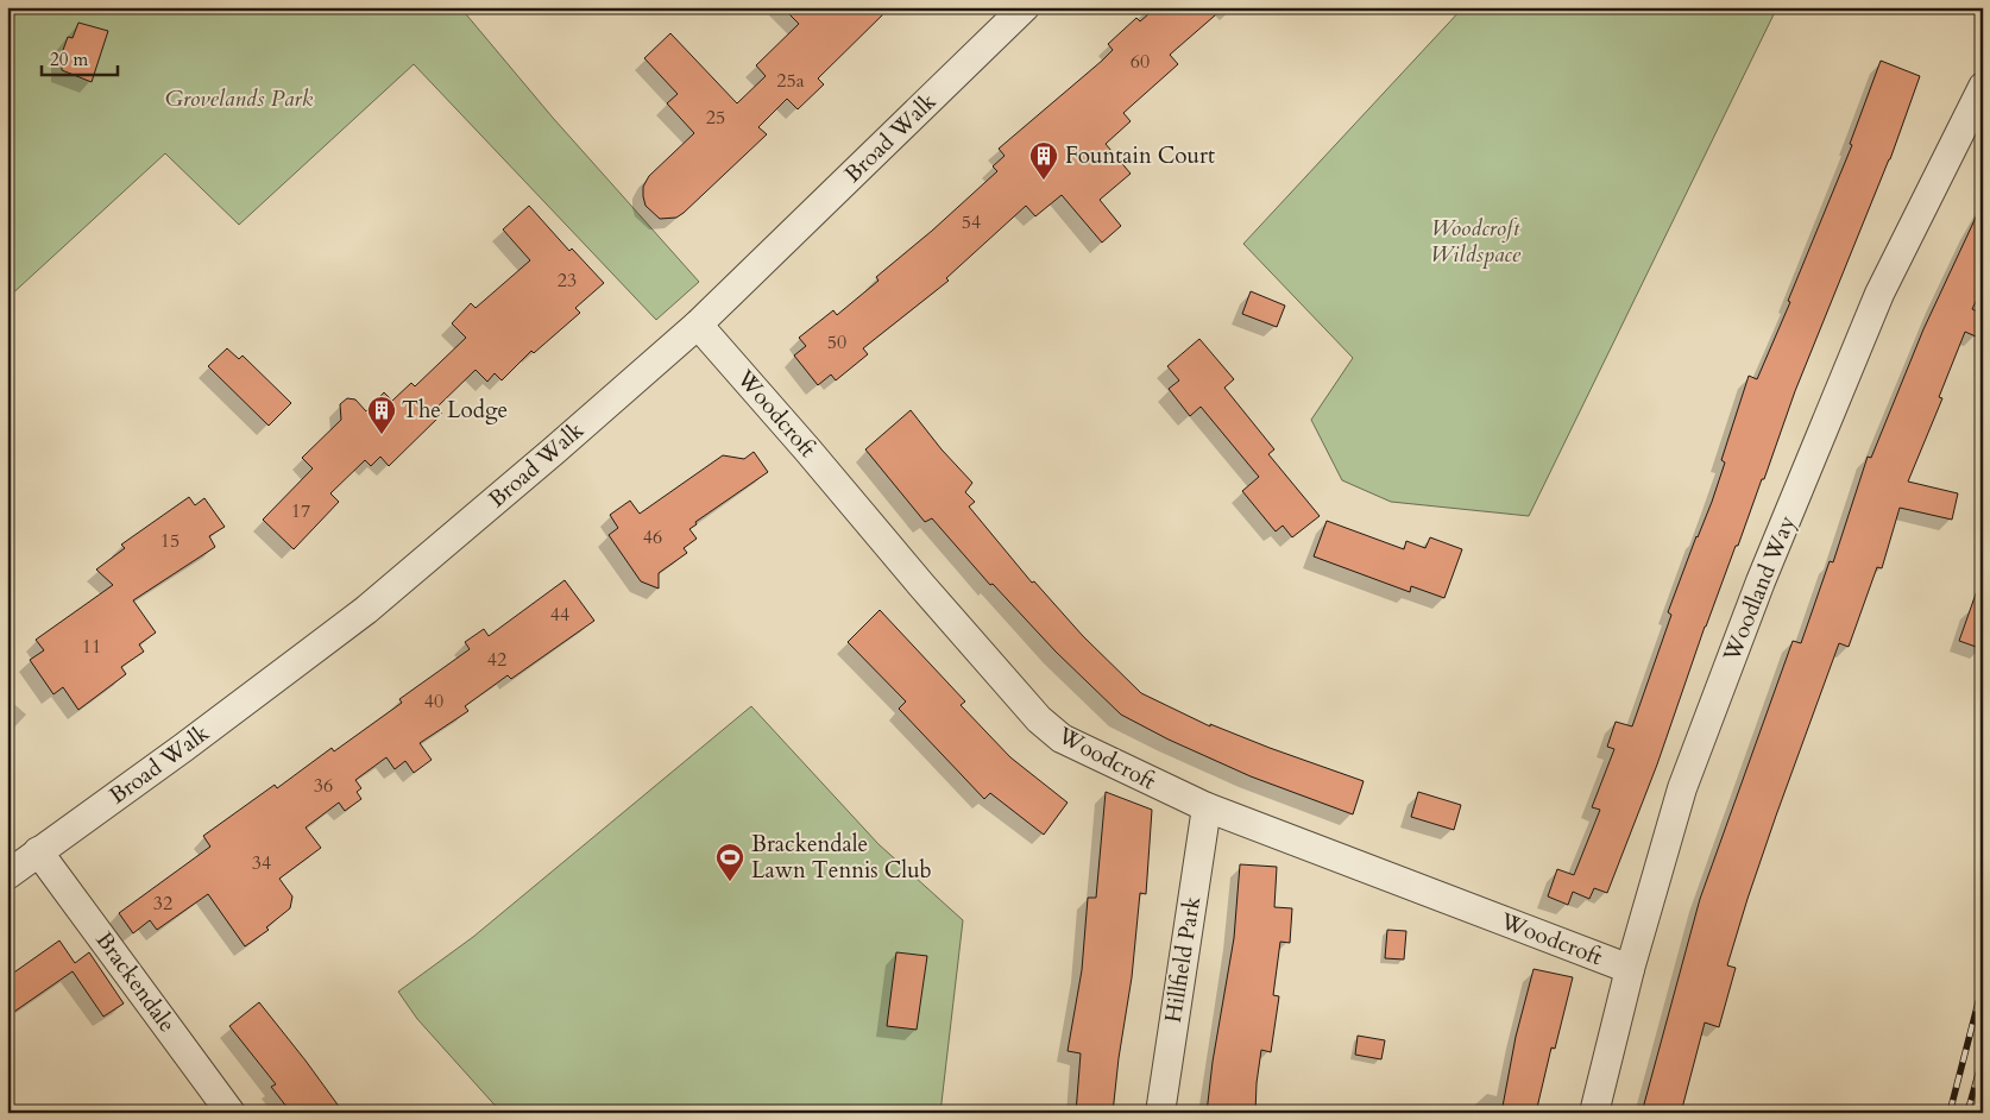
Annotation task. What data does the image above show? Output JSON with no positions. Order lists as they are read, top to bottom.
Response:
{
  "streets": {
    "street": [
      "Broad Walk",
      "Woodcroft",
      "Woodland Way",
      "Hillfield Park",
      "Brackendale"
    ]
  },
  "crossings": [
    ["Broad Walk", "Woodcroft"],
    ["Broad Walk", "Brackendale"],
    ["Woodcroft", "Woodland Way"],
    ["Woodcroft", "Hillfield Park"]
  ],
  "parks": ["Grovelands Park", "Woodcroft Wildspace"],
  "places": {
    "building": ["Fountain Court", "The Lodge"],
    "sports": ["Brackendale Lawn Tennis Club"]
  },
  "house_numbers": [
    "60",
    "25a",
    "25",
    "54",
    "23",
    "50",
    "17",
    "46",
    "15",
    "44",
    "11",
    "42",
    "40",
    "36",
    "34",
    "32"
  ],
  "scale_bar": "20 m"
}
